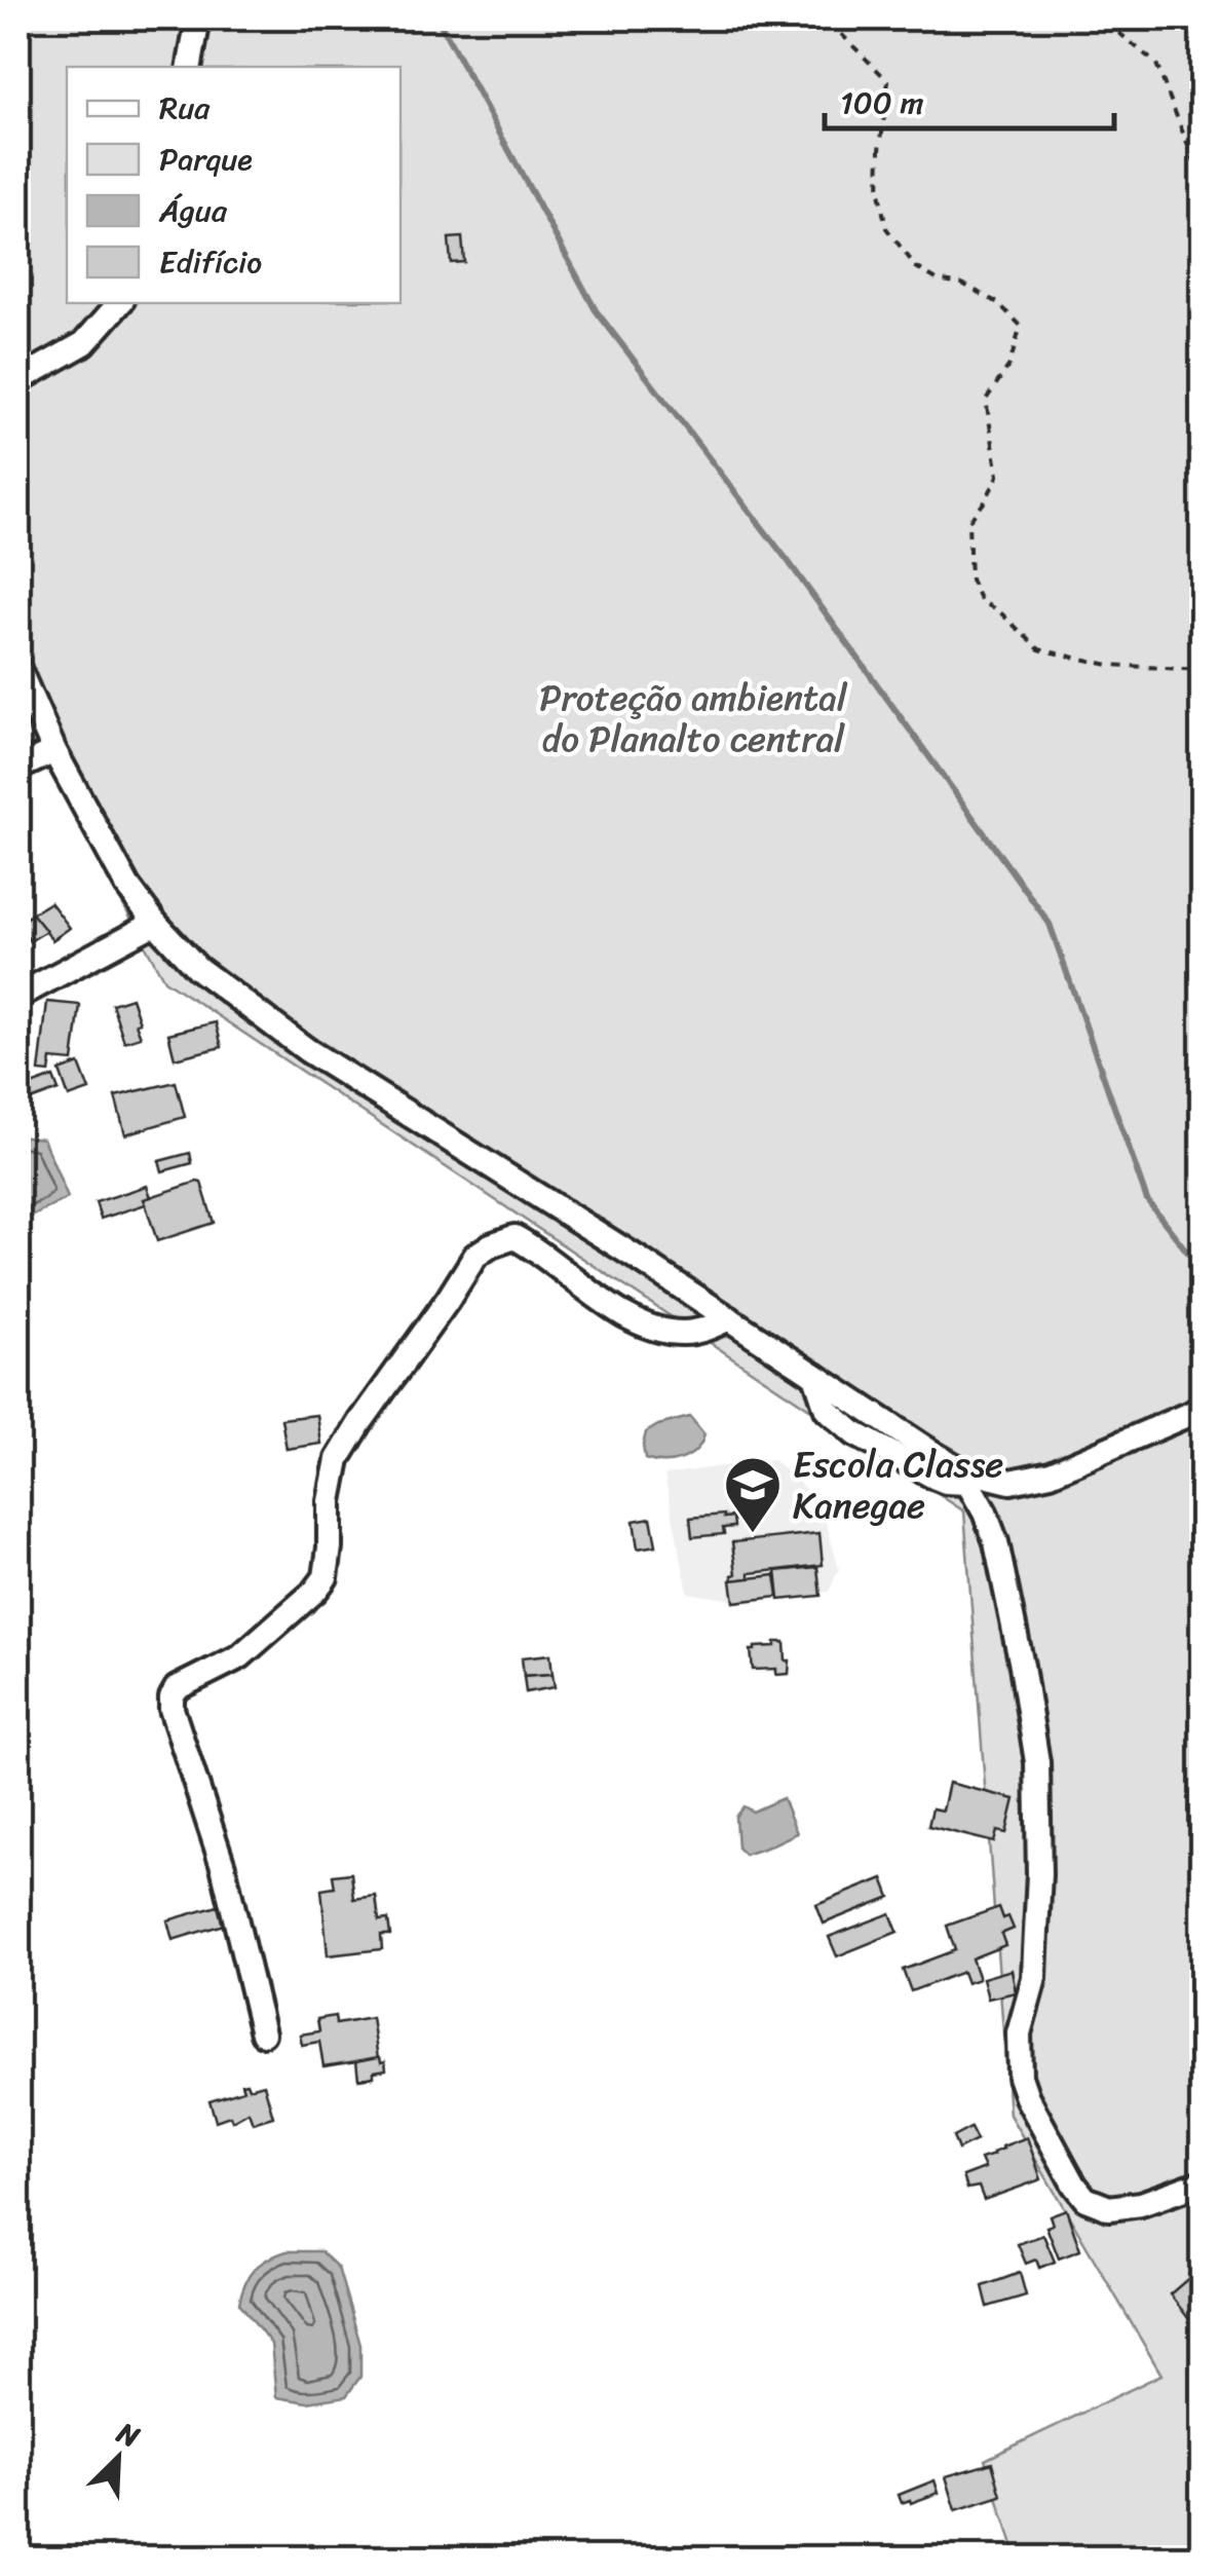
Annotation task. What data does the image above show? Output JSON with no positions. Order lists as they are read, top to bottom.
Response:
{
  "parks": ["Proteção ambiental do Planalto central"],
  "places": {
    "school or university": ["Escola Classe Kanegae"]
  },
  "legend": [
    "Rua",
    "Parque",
    "Água",
    "Edifício"
  ],
  "scale_bar": "100 m",
  "north": "top right"
}
